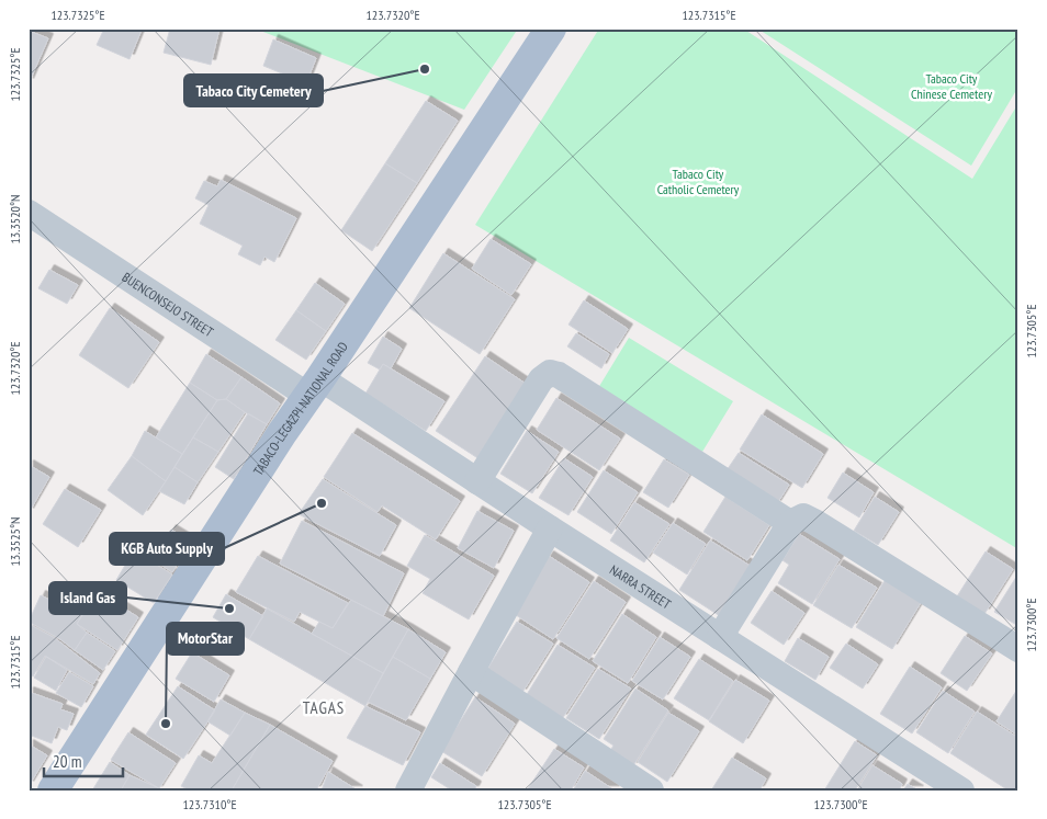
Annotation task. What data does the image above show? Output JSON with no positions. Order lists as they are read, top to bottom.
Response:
{
  "streets": {
    "main road": ["TABACO-LEGAZPI NATIONAL ROAD"],
    "street": ["BUENCONSEJO STREET", "NARRA STREET"]
  },
  "crossings": [
    ["BUENCONSEJO STREET", "TABACO-LEGAZPI NATIONAL ROAD"],
    ["BUENCONSEJO STREET", "NARRA STREET"],
    ["TABACO-LEGAZPI NATIONAL ROAD", "NARRA STREET"]
  ],
  "districts": ["TAGAS"],
  "parks": ["Tabaco City Chinese Cemetery", "Tabaco City Catholic Cemetery"],
  "places": [
    "Tabaco City Cemetery",
    "KGB Auto Supply",
    "Island Gas",
    "MotorStar"
  ],
  "scale_bar": "20 m",
  "coordinates": [
    "123.7325°E",
    "123.7320°E",
    "123.7315°E",
    "13.3520°N",
    "123.7305°E",
    "13.3525°N",
    "123.7300°E",
    "123.7310°E"
  ]
}
